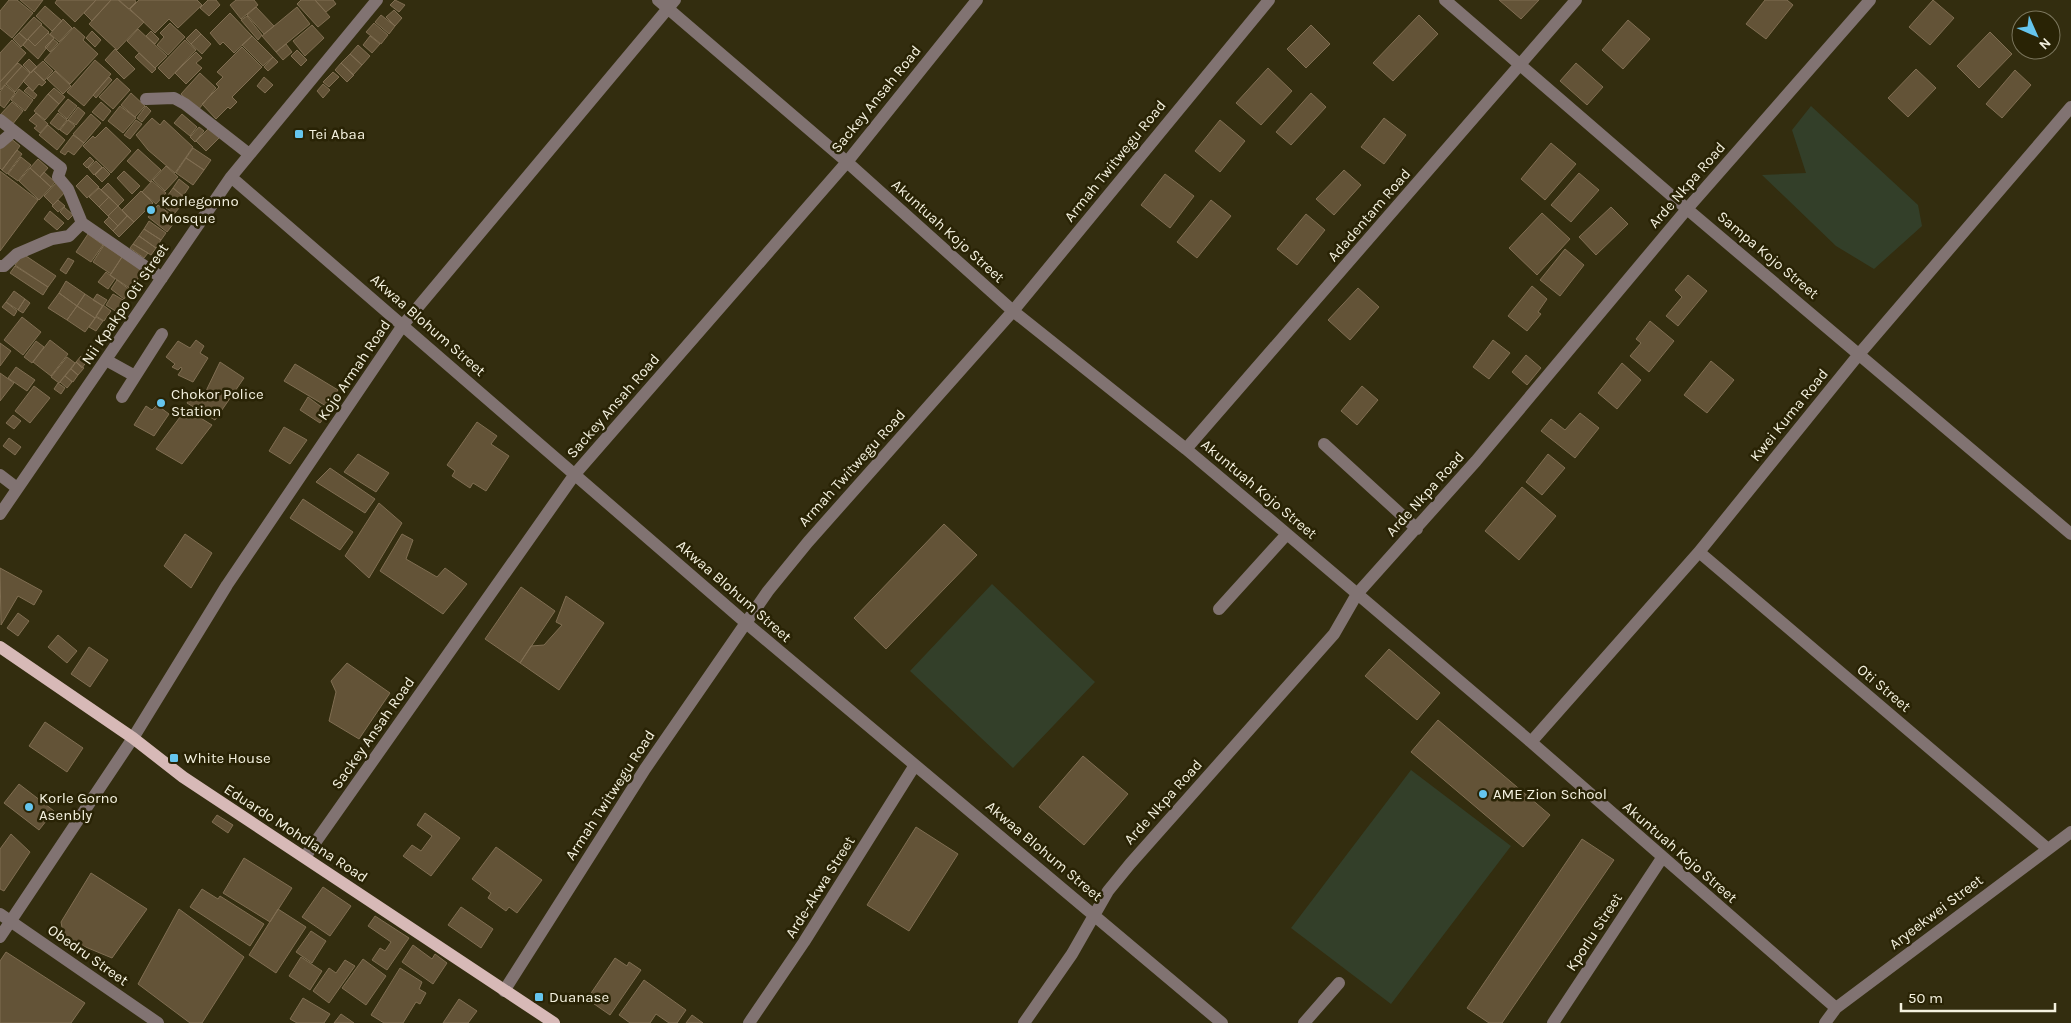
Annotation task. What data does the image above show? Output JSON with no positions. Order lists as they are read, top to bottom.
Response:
{
  "streets": {
    "main road": ["Eduardo Mohdlana Road"],
    "street": [
      "Sackey Ansah Road",
      "Armah Twitwegu Road",
      "Arde Nkpa Road",
      "Adadentam Road",
      "Akuntuah Kojo Street",
      "Sampa Kojo Street",
      "Nii Kpakpo Oti Street",
      "Akwaa Blohum Street",
      "Kojo Armah Road",
      "Kwei Kuma Road",
      "Oti Street",
      "Arde-Akwa Street",
      "Aryeekwei Street",
      "Kporlu Street",
      "Obedru Street"
    ]
  },
  "crossings": [
    ["Sackey Ansah Road", "Akuntuah Kojo Street"],
    ["Sackey Ansah Road", "Akwaa Blohum Street"],
    ["Sackey Ansah Road", "Eduardo Mohdlana Road"],
    ["Armah Twitwegu Road", "Akuntuah Kojo Street"],
    ["Armah Twitwegu Road", "Akwaa Blohum Street"],
    ["Armah Twitwegu Road", "Eduardo Mohdlana Road"],
    ["Arde Nkpa Road", "Akuntuah Kojo Street"],
    ["Arde Nkpa Road", "Sampa Kojo Street"],
    ["Arde Nkpa Road", "Akwaa Blohum Street"],
    ["Adadentam Road", "Akuntuah Kojo Street"],
    ["Adadentam Road", "Sampa Kojo Street"],
    ["Akuntuah Kojo Street", "Kojo Armah Road"],
    ["Akuntuah Kojo Street", "Kwei Kuma Road"],
    ["Akuntuah Kojo Street", "Aryeekwei Street"],
    ["Akuntuah Kojo Street", "Kporlu Street"],
    ["Sampa Kojo Street", "Kwei Kuma Road"],
    ["Nii Kpakpo Oti Street", "Akwaa Blohum Street"],
    ["Akwaa Blohum Street", "Kojo Armah Road"],
    ["Akwaa Blohum Street", "Arde-Akwa Street"],
    ["Kojo Armah Road", "Eduardo Mohdlana Road"],
    ["Kojo Armah Road", "Obedru Street"],
    ["Kwei Kuma Road", "Oti Street"],
    ["Oti Street", "Aryeekwei Street"]
  ],
  "places": {
    "transit": ["Tei Abaa", "White House", "Duanase"],
    "other": [
      "Korlegonno Mosque",
      "Chokor Police Station",
      "AME Zion School",
      "Korle Gorno Asenbly"
    ]
  },
  "scale_bar": "50 m",
  "north": "bottom right"
}
